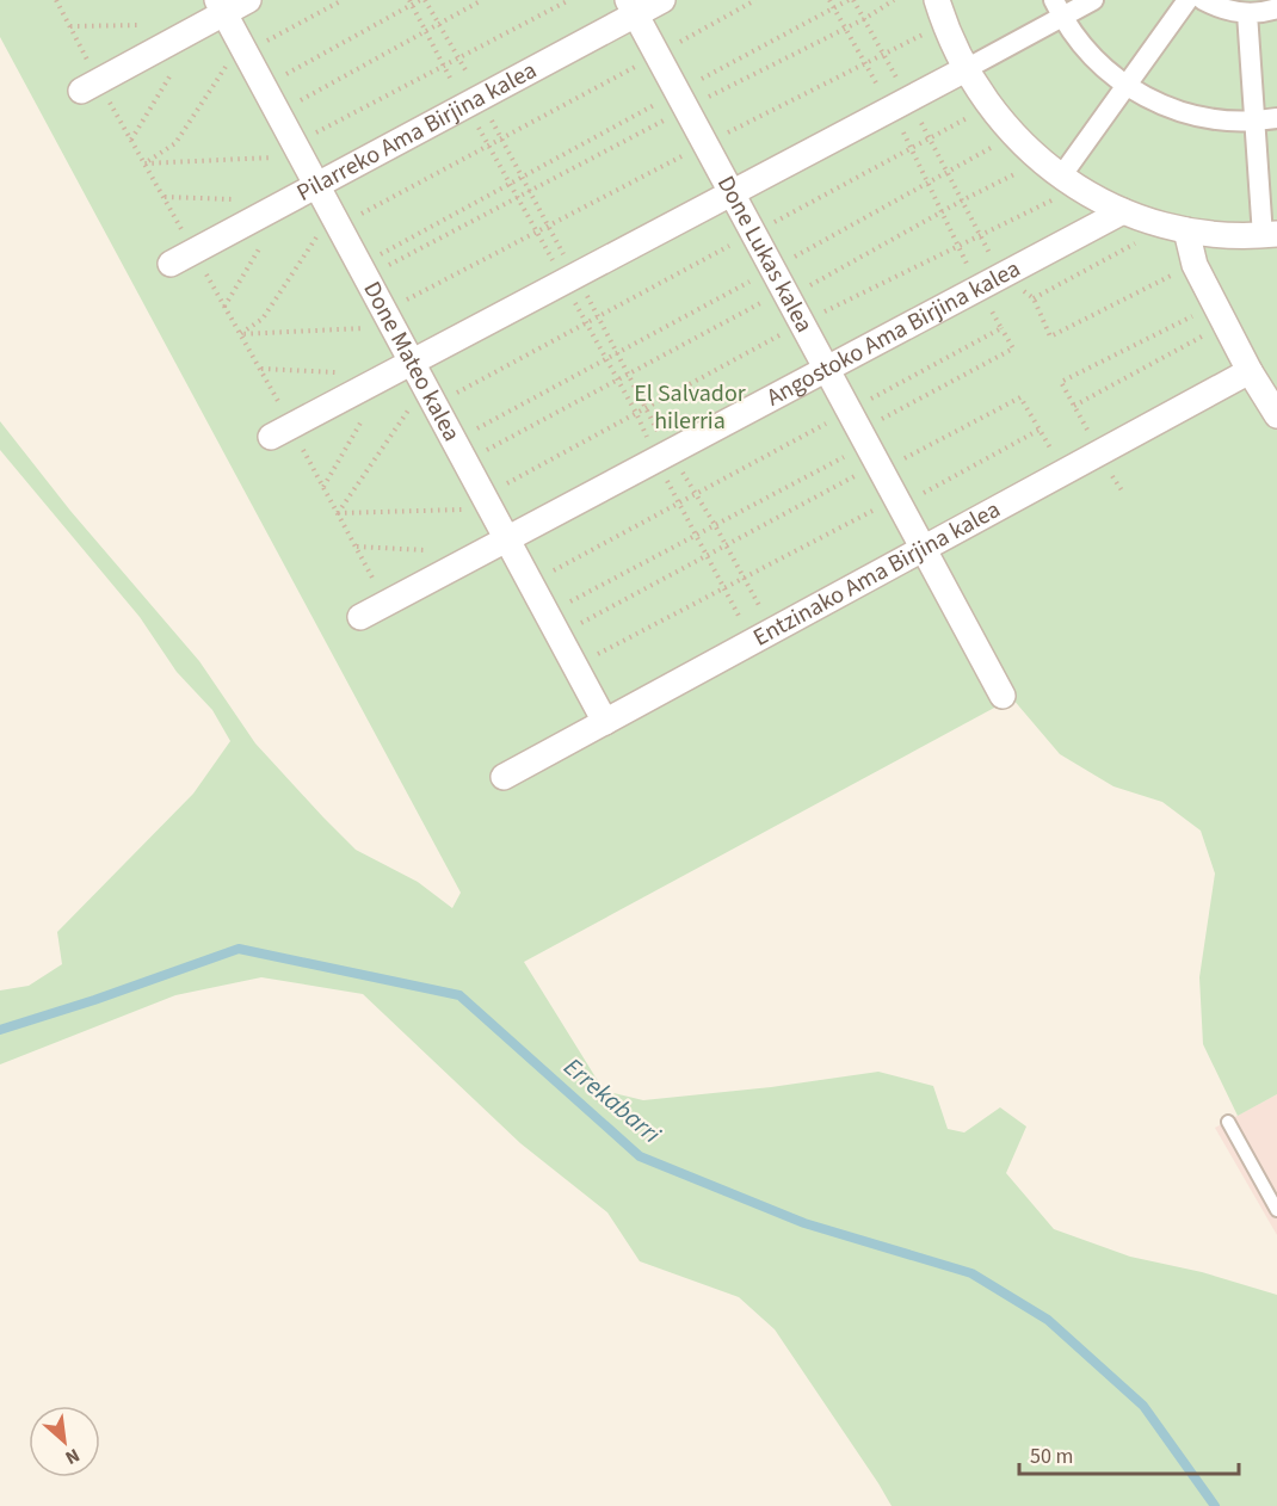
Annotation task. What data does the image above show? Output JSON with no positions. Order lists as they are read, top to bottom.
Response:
{
  "streets": {
    "street": [
      "Pilarreko Ama Birjina kalea",
      "Done Lukas kalea",
      "Angostoko Ama Birjina kalea",
      "Done Mateo kalea",
      "Entzinako Ama Birjina kalea"
    ]
  },
  "crossings": [
    ["Pilarreko Ama Birjina kalea", "Done Lukas kalea"],
    ["Pilarreko Ama Birjina kalea", "Done Mateo kalea"],
    ["Done Lukas kalea", "Angostoko Ama Birjina kalea"],
    ["Done Lukas kalea", "Entzinako Ama Birjina kalea"],
    ["Angostoko Ama Birjina kalea", "Done Mateo kalea"],
    ["Done Mateo kalea", "Entzinako Ama Birjina kalea"]
  ],
  "water": ["Errekabarri"],
  "parks": ["El Salvador hilerria"],
  "scale_bar": "50 m",
  "north": "bottom right"
}
